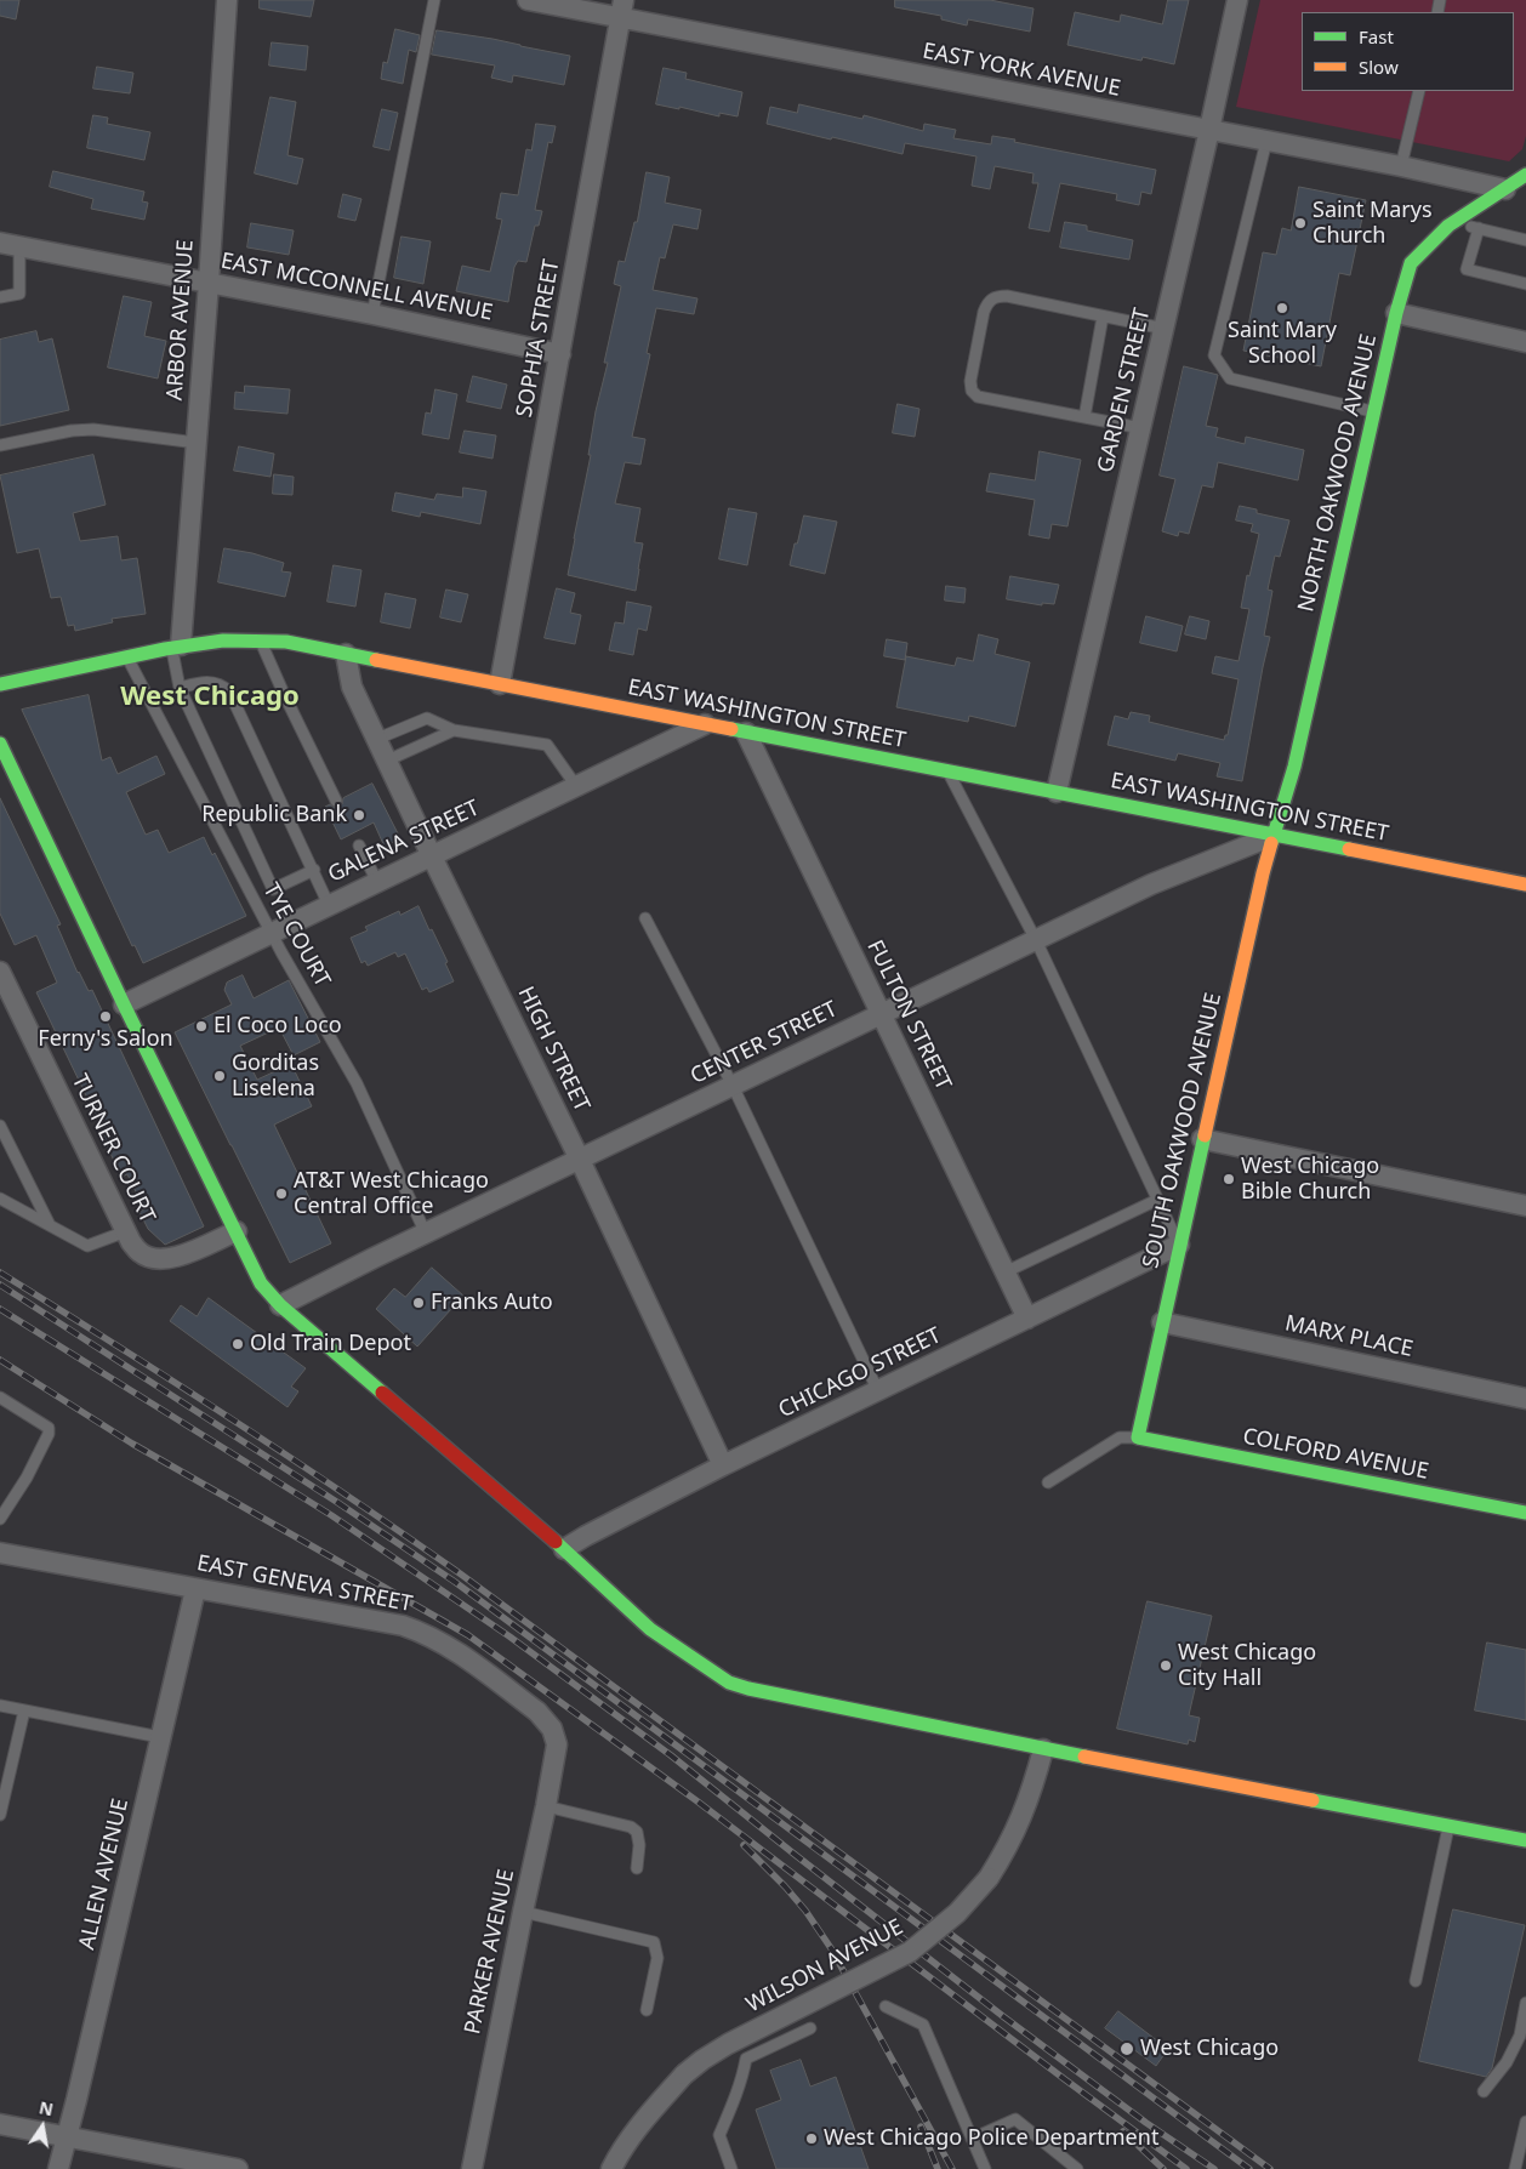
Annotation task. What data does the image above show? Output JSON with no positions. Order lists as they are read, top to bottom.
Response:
{
  "streets": {
    "street": [
      "EAST YORK AVENUE",
      "EAST MCCONNELL AVENUE",
      "ARBOR AVENUE",
      "SOPHIA STREET",
      "GARDEN STREET",
      "NORTH OAKWOOD AVENUE",
      "EAST WASHINGTON STREET",
      "GALENA STREET",
      "FULTON STREET",
      "CENTER STREET",
      "HIGH STREET",
      "SOUTH OAKWOOD AVENUE",
      "TURNER COURT",
      "MARX PLACE",
      "CHICAGO STREET",
      "COLFORD AVENUE",
      "EAST GENEVA STREET",
      "ALLEN AVENUE",
      "PARKER AVENUE",
      "WILSON AVENUE"
    ],
    "lane": ["TYE COURT"]
  },
  "crossings": [
    ["EAST YORK AVENUE", "SOPHIA STREET"],
    ["EAST YORK AVENUE", "GARDEN STREET"],
    ["EAST YORK AVENUE", "NORTH OAKWOOD AVENUE"],
    ["EAST MCCONNELL AVENUE", "ARBOR AVENUE"],
    ["EAST MCCONNELL AVENUE", "SOPHIA STREET"],
    ["ARBOR AVENUE", "EAST WASHINGTON STREET"],
    ["SOPHIA STREET", "EAST WASHINGTON STREET"],
    ["GARDEN STREET", "EAST WASHINGTON STREET"],
    ["NORTH OAKWOOD AVENUE", "EAST WASHINGTON STREET"],
    ["NORTH OAKWOOD AVENUE", "CENTER STREET"],
    ["NORTH OAKWOOD AVENUE", "SOUTH OAKWOOD AVENUE"],
    ["EAST WASHINGTON STREET", "GALENA STREET"],
    ["EAST WASHINGTON STREET", "TYE COURT"],
    ["EAST WASHINGTON STREET", "FULTON STREET"],
    ["EAST WASHINGTON STREET", "CENTER STREET"],
    ["EAST WASHINGTON STREET", "HIGH STREET"],
    ["EAST WASHINGTON STREET", "SOUTH OAKWOOD AVENUE"],
    ["GALENA STREET", "TYE COURT"],
    ["GALENA STREET", "HIGH STREET"],
    ["TYE COURT", "CENTER STREET"],
    ["FULTON STREET", "CENTER STREET"],
    ["FULTON STREET", "CHICAGO STREET"],
    ["CENTER STREET", "HIGH STREET"],
    ["CENTER STREET", "SOUTH OAKWOOD AVENUE"],
    ["HIGH STREET", "CHICAGO STREET"],
    ["SOUTH OAKWOOD AVENUE", "MARX PLACE"],
    ["SOUTH OAKWOOD AVENUE", "CHICAGO STREET"],
    ["SOUTH OAKWOOD AVENUE", "COLFORD AVENUE"],
    ["EAST GENEVA STREET", "ALLEN AVENUE"],
    ["EAST GENEVA STREET", "PARKER AVENUE"]
  ],
  "districts": ["West Chicago"],
  "places": [
    "Saint Marys Church",
    "Saint Mary School",
    "Republic Bank",
    "Ferny's Salon",
    "El Coco Loco",
    "Gorditas Liselena",
    "West Chicago Bible Church",
    "AT&T West Chicago Central Office",
    "Franks Auto",
    "Old Train Depot",
    "West Chicago City Hall",
    "West Chicago",
    "West Chicago Police Department"
  ],
  "legend": ["Fast", "Slow"],
  "north": "top"
}
